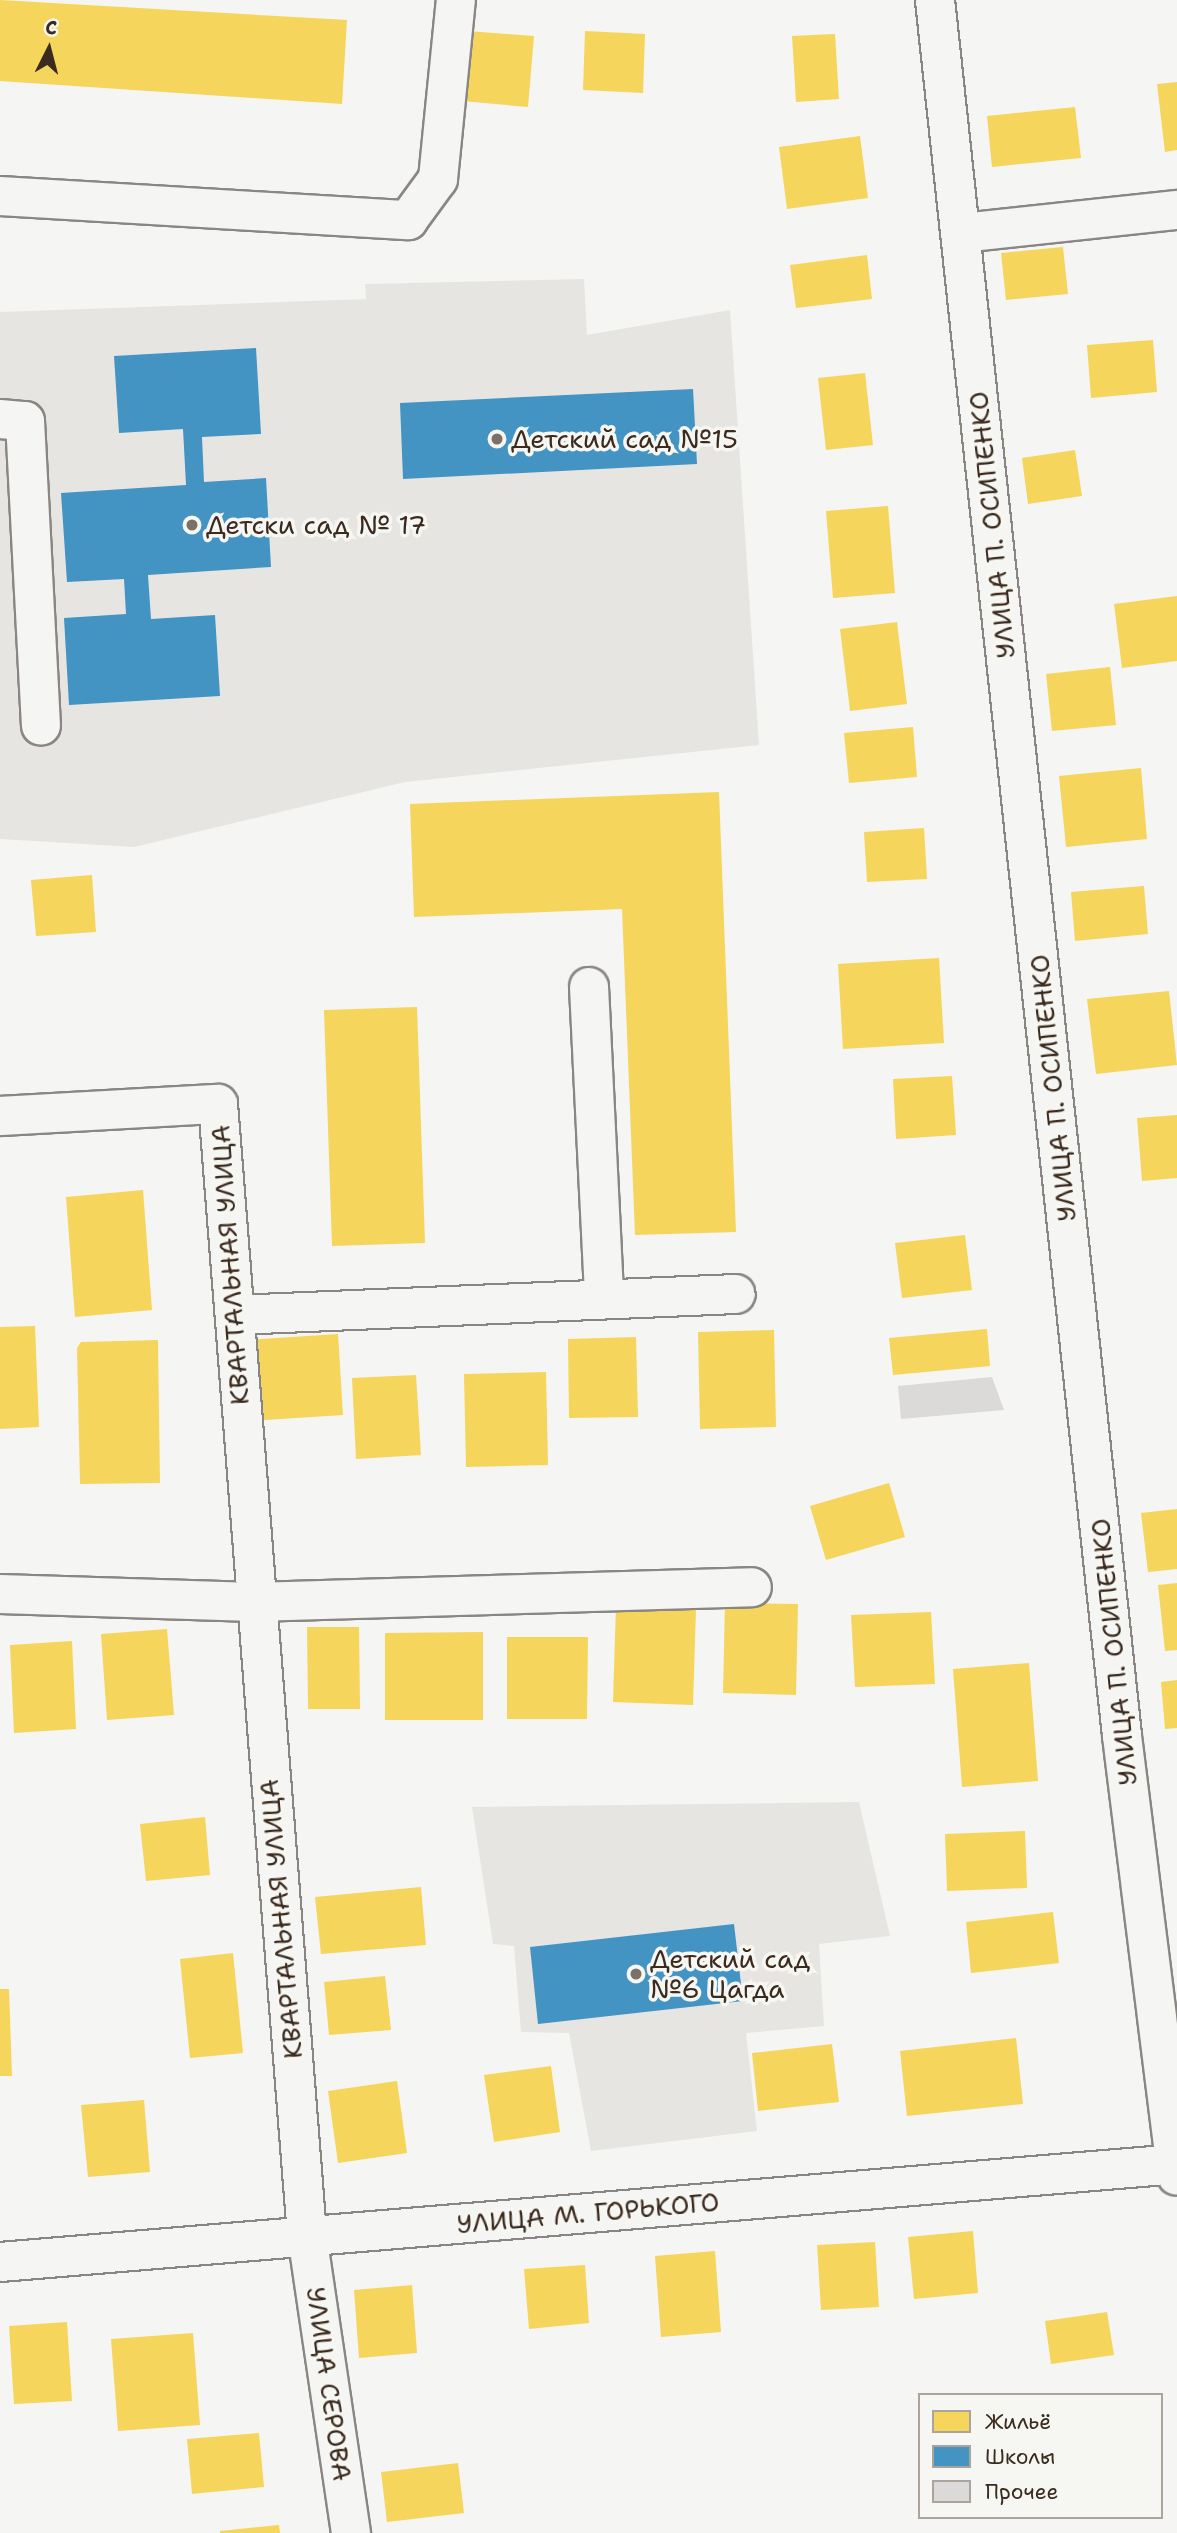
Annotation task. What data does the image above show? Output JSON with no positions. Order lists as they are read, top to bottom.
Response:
{
  "streets": {
    "street": [
      "УЛИЦА П. ОСИПЕНКО",
      "КВАРТАЛЬНАЯ УЛИЦА",
      "УЛИЦА М. ГОРЬКОГО",
      "УЛИЦА СЕРОВА"
    ]
  },
  "crossings": [
    ["УЛИЦА П. ОСИПЕНКО", "УЛИЦА М. ГОРЬКОГО"],
    ["КВАРТАЛЬНАЯ УЛИЦА", "УЛИЦА М. ГОРЬКОГО"],
    ["КВАРТАЛЬНАЯ УЛИЦА", "УЛИЦА СЕРОВА"],
    ["УЛИЦА М. ГОРЬКОГО", "УЛИЦА СЕРОВА"]
  ],
  "places": ["Детский сад №15", "Детски сад № 17", "Детский сад №6 Цагда"],
  "legend": ["Жильё", "Школы", "Прочее"],
  "north": "top"
}
